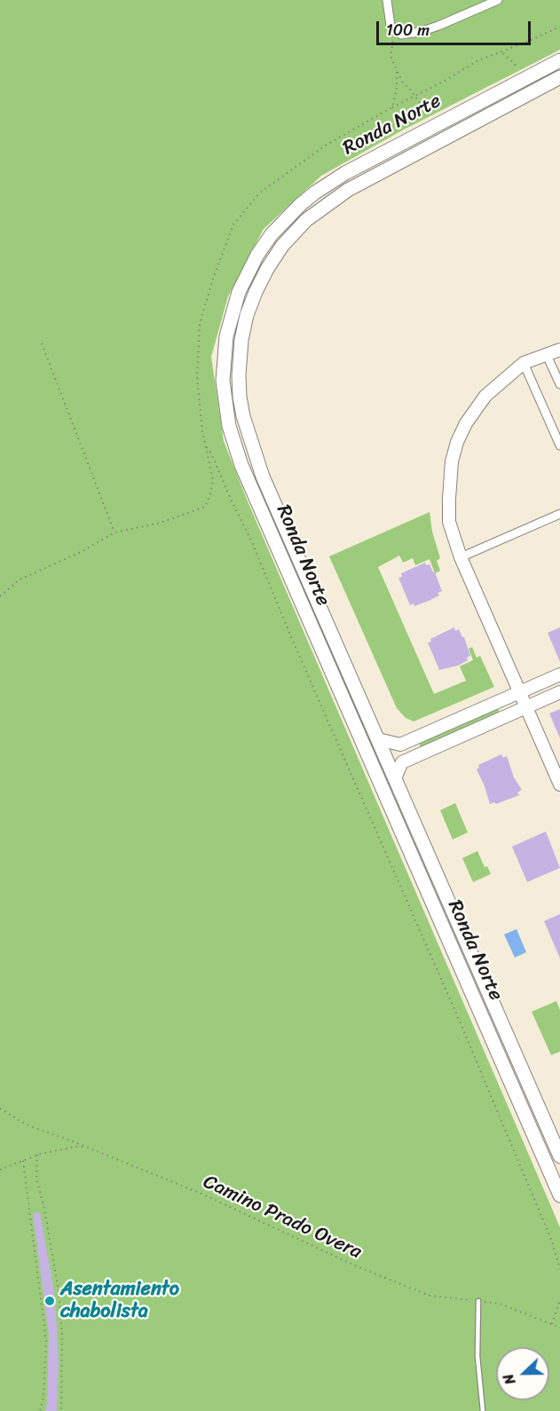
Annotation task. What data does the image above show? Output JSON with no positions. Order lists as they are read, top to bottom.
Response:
{
  "streets": {
    "main road": ["Ronda Norte"],
    "path": ["Camino Prado Overa"]
  },
  "places": ["Asentamiento chabolista"],
  "scale_bar": "100 m",
  "north": "left"
}
